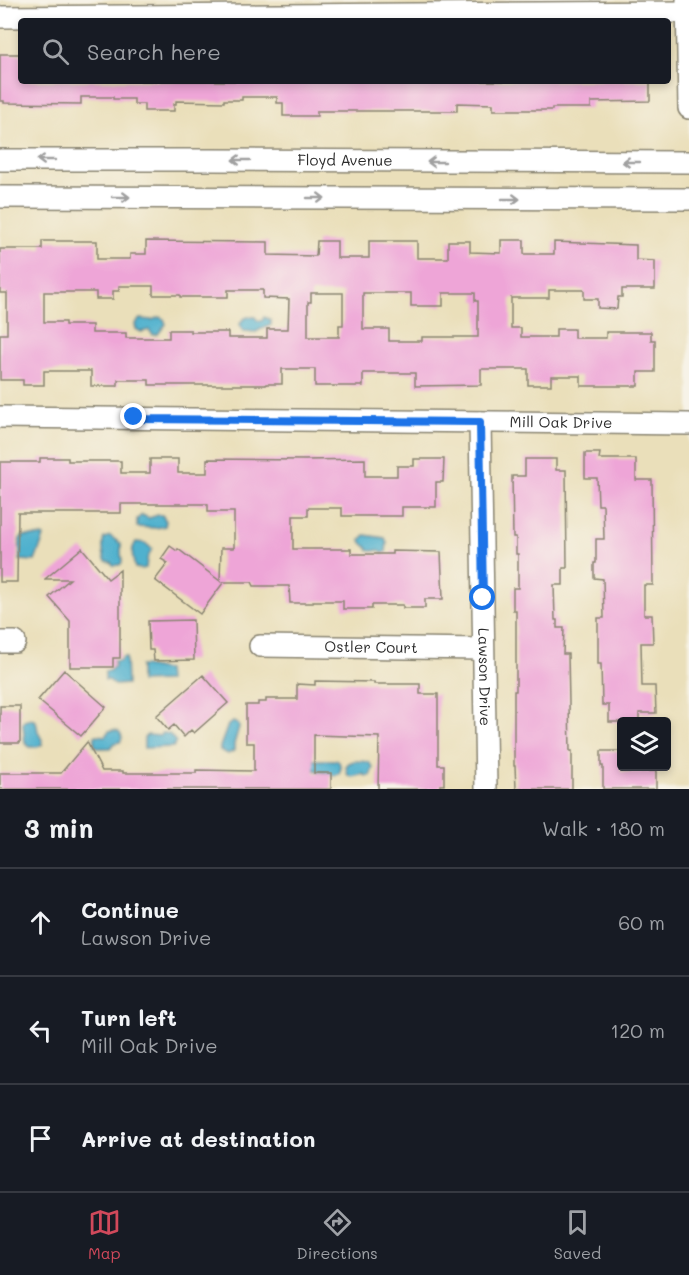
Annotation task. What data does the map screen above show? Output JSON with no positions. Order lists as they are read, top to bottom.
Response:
{
  "streets": {
    "street": [
      "Floyd Avenue",
      "Mill Oak Drive",
      "Ostler Court",
      "Lawson Drive"
    ]
  },
  "crossings": [
    ["Mill Oak Drive", "Lawson Drive"],
    ["Ostler Court", "Lawson Drive"]
  ],
  "page": {
    "search": "Search here",
    "heading": ["3 min", "Walk · 180 m"],
    "list": [
      ["Continue", "Lawson Drive", "60 m"],
      ["Turn left", "Mill Oak Drive", "120 m"],
      "Arrive at destination"
    ],
    "nav": ["Map", "Directions", "Saved"]
  }
}
